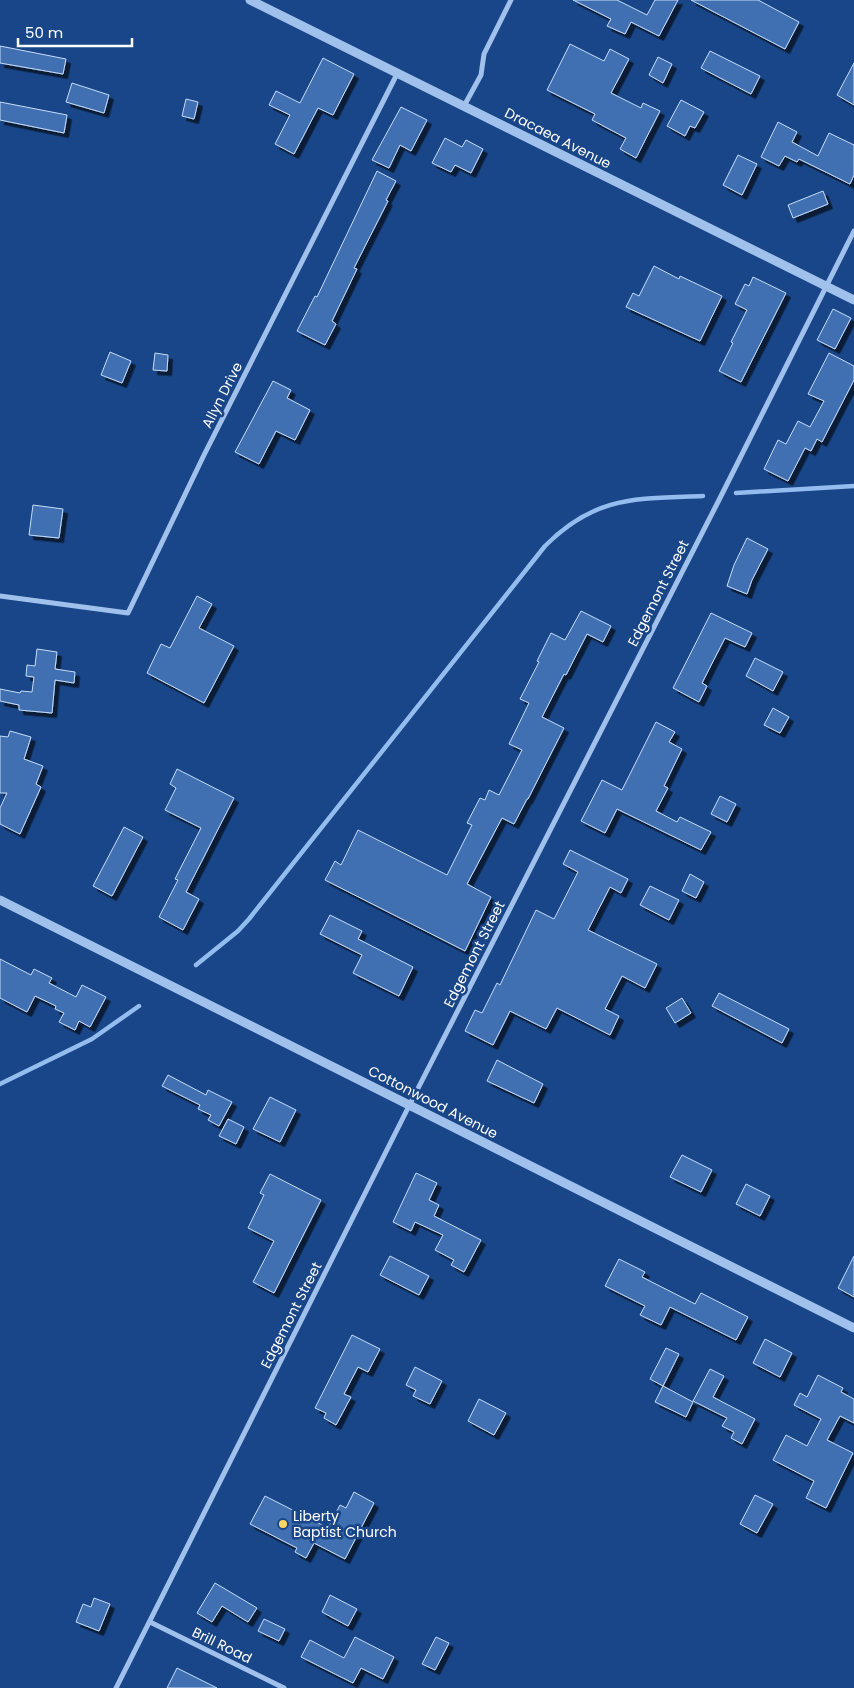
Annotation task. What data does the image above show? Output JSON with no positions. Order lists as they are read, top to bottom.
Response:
{
  "streets": {
    "street": [
      "Dracaea Avenue",
      "Allyn Drive",
      "Edgemont Street",
      "Cottonwood Avenue",
      "Brill Road"
    ]
  },
  "crossings": [
    ["Dracaea Avenue", "Allyn Drive"],
    ["Dracaea Avenue", "Edgemont Street"],
    ["Edgemont Street", "Cottonwood Avenue"],
    ["Edgemont Street", "Brill Road"]
  ],
  "places": ["Liberty Baptist Church"],
  "scale_bar": "50 m"
}
